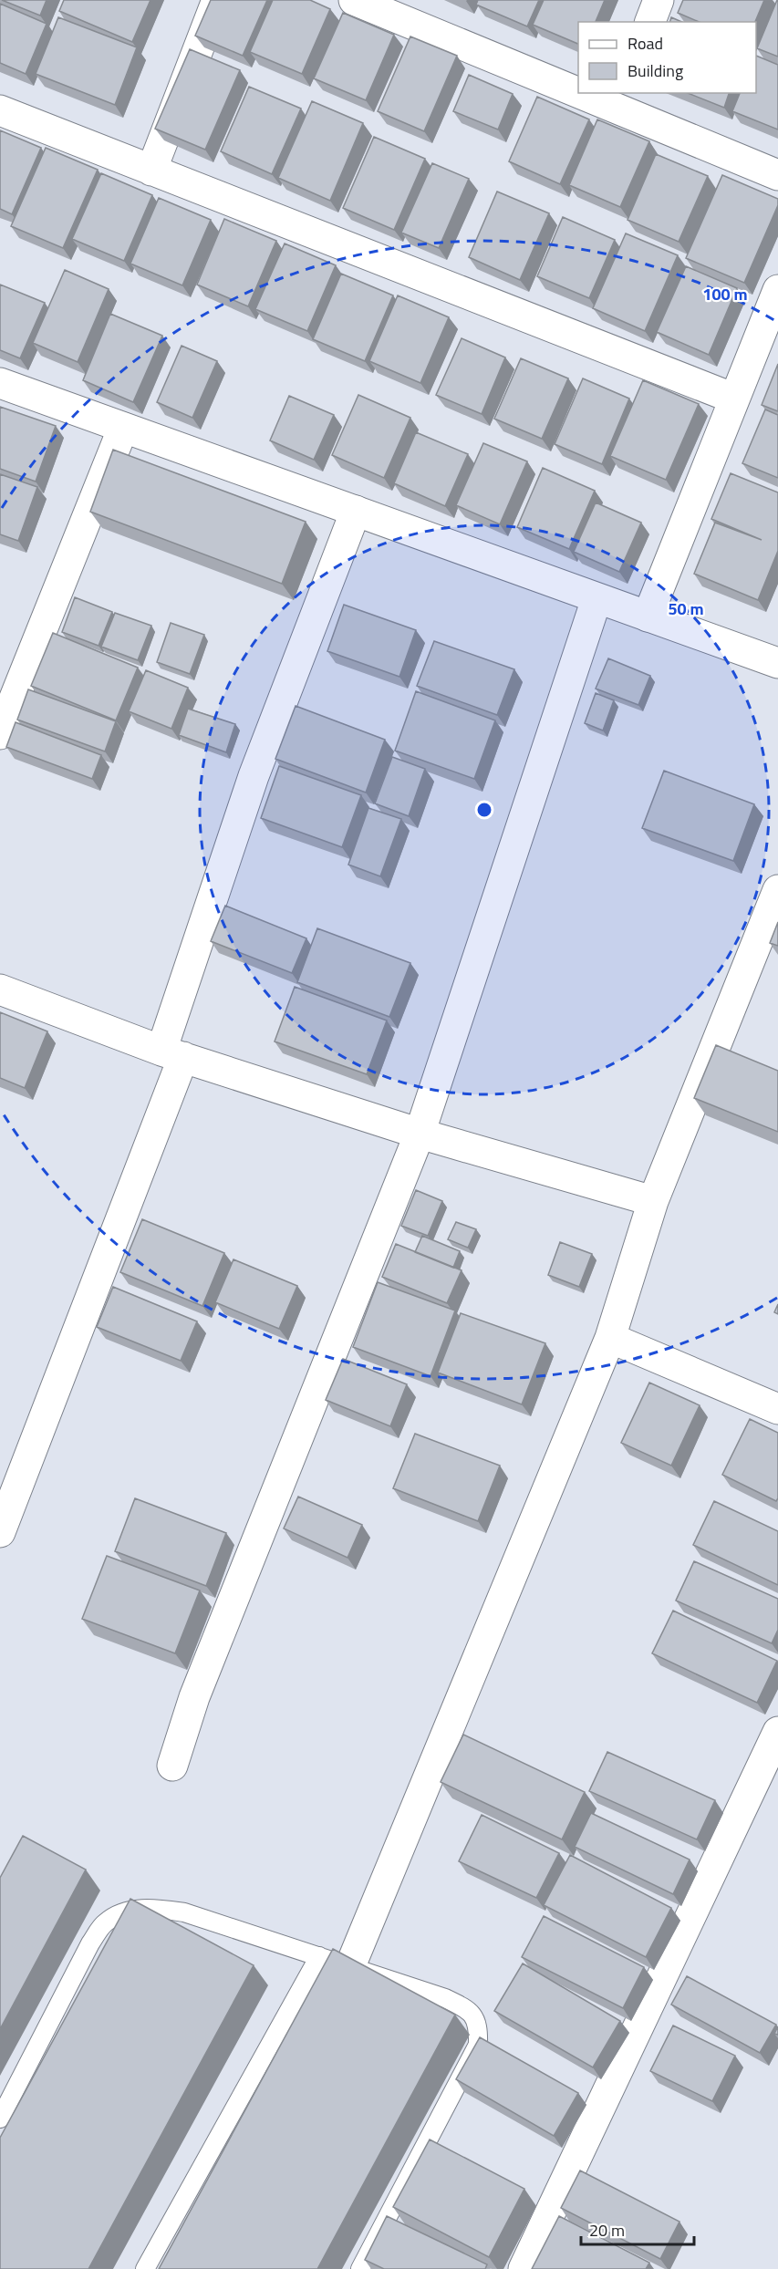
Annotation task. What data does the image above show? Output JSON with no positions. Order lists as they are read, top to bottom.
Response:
{
  "legend": ["Road", "Building"],
  "scale_bar": "20 m",
  "rings": ["100 m", "50 m"]
}
